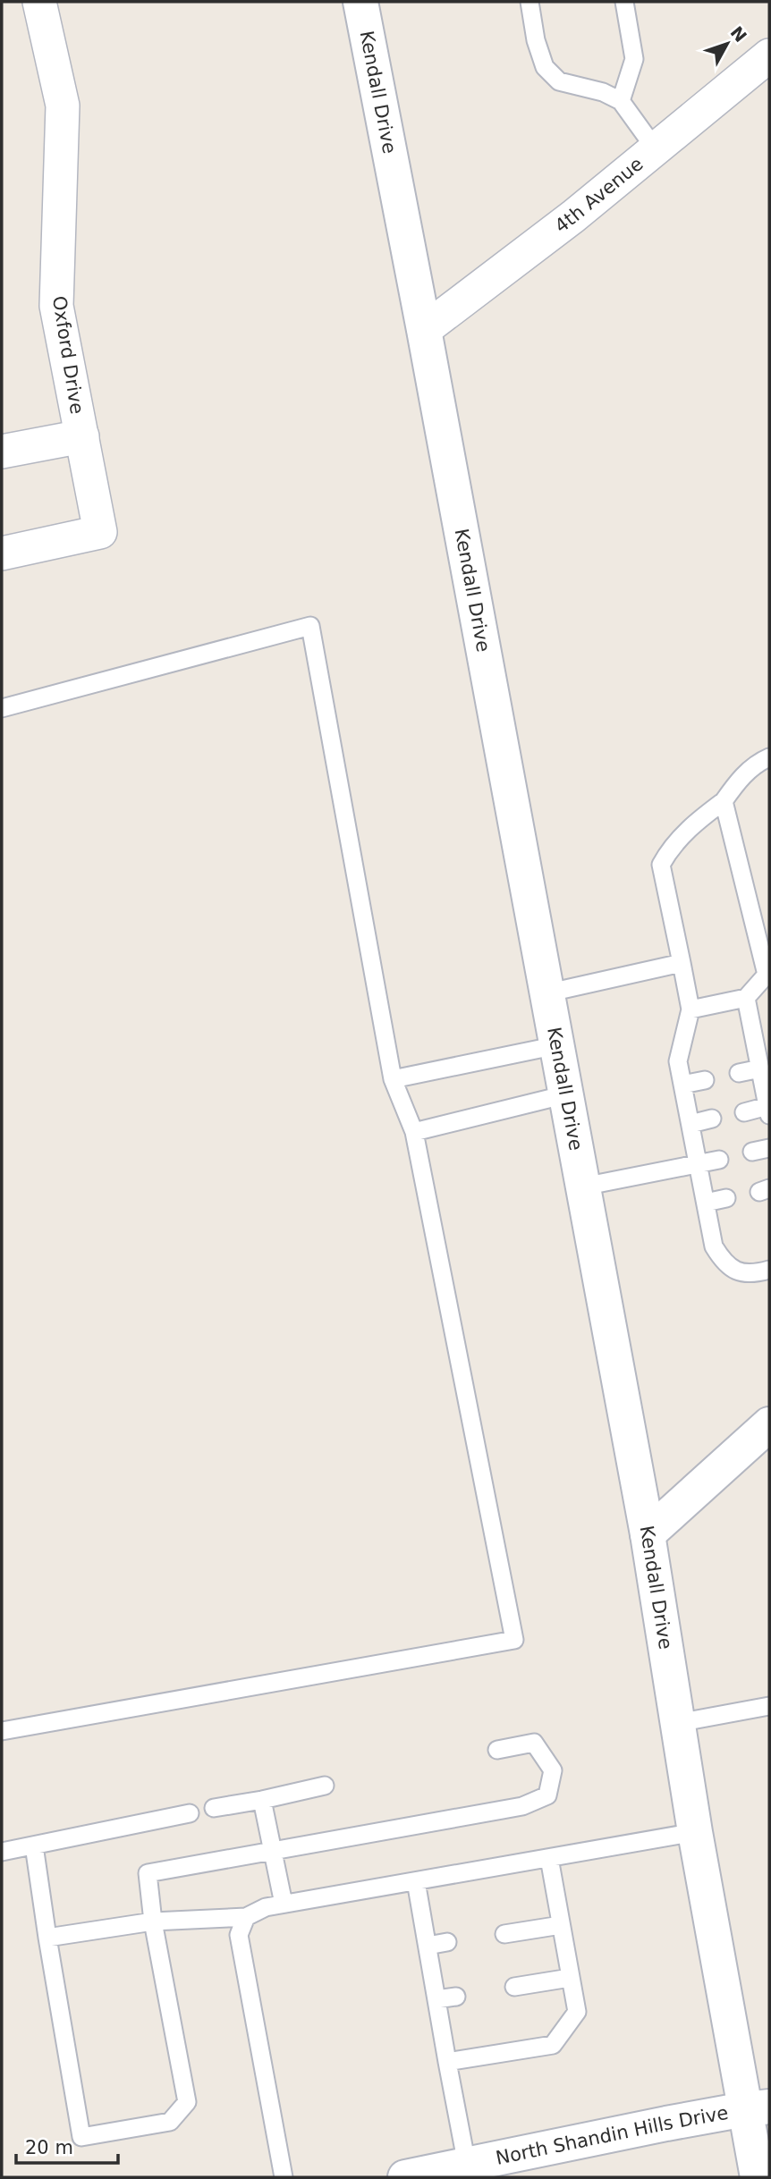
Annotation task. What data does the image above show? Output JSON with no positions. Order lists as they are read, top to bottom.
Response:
{
  "streets": {
    "main road": ["Kendall Drive", "North Shandin Hills Drive"],
    "street": ["4th Avenue", "Oxford Drive"]
  },
  "crossings": [
    ["Kendall Drive", "4th Avenue"],
    ["Kendall Drive", "North Shandin Hills Drive"]
  ],
  "scale_bar": "20 m",
  "north": "top right"
}
